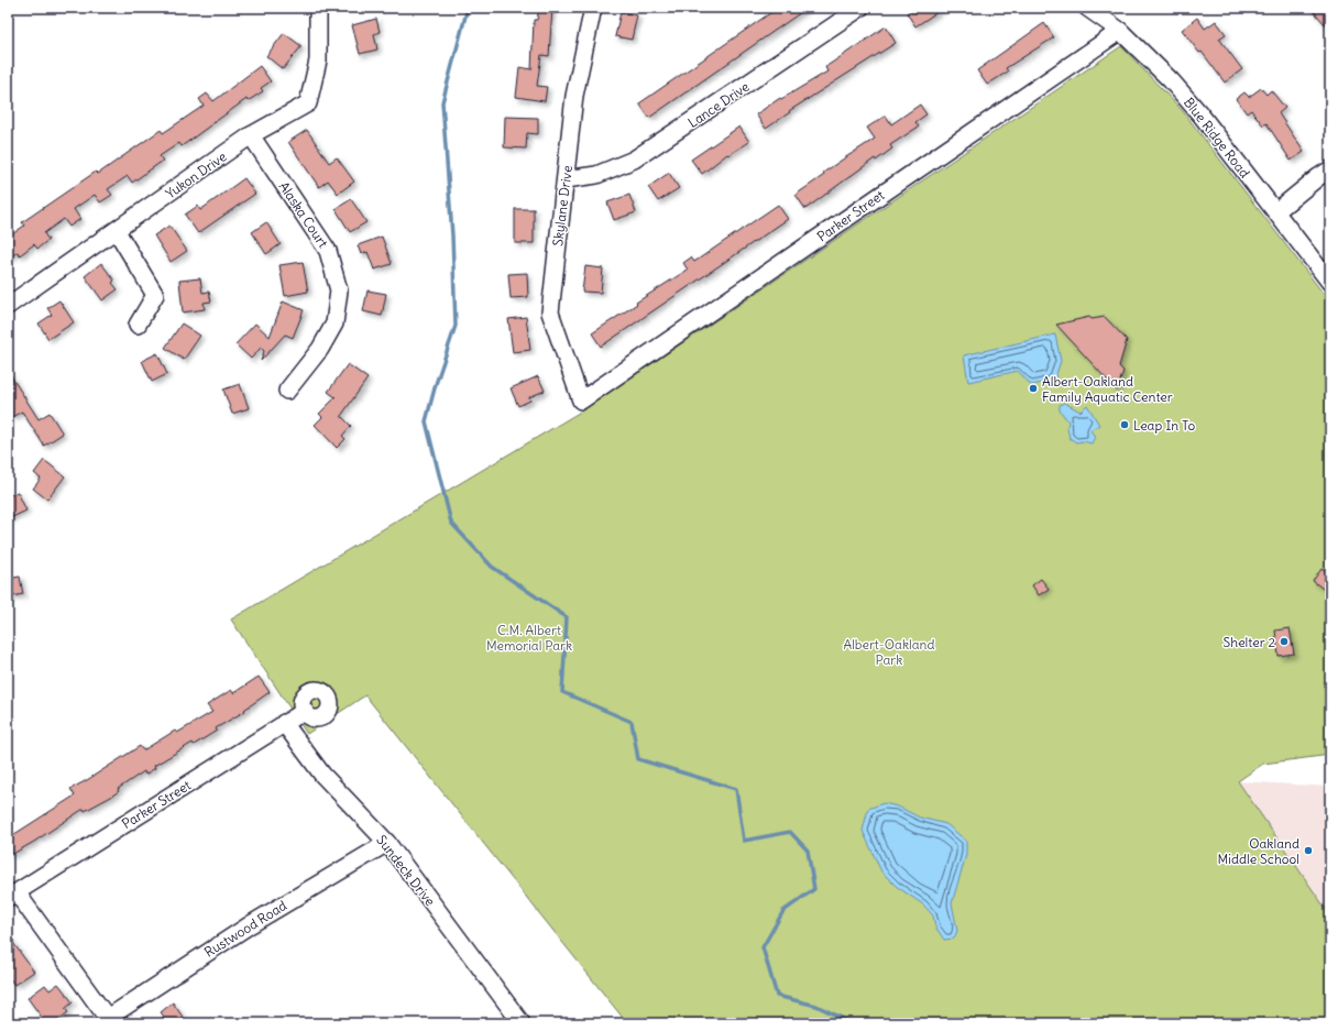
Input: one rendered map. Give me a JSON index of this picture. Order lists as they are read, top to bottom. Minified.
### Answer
{"streets":{"street":["Lance Drive","Blue Ridge Road","Yukon Drive","Skylane Drive","Alaska Court","Parker Street","Sundeck Drive","Rustwood Road"]},"crossings":[["Lance Drive","Skylane Drive"],["Blue Ridge Road","Parker Street"],["Yukon Drive","Alaska Court"],["Skylane Drive","Parker Street"],["Parker Street","Sundeck Drive"],["Sundeck Drive","Rustwood Road"]],"parks":["C.M. Albert Memorial Park","Albert-Oakland Park"],"places":["Albert-Oakland Family Aquatic Center","Leap In To","Shelter 2","Oakland Middle School"]}
